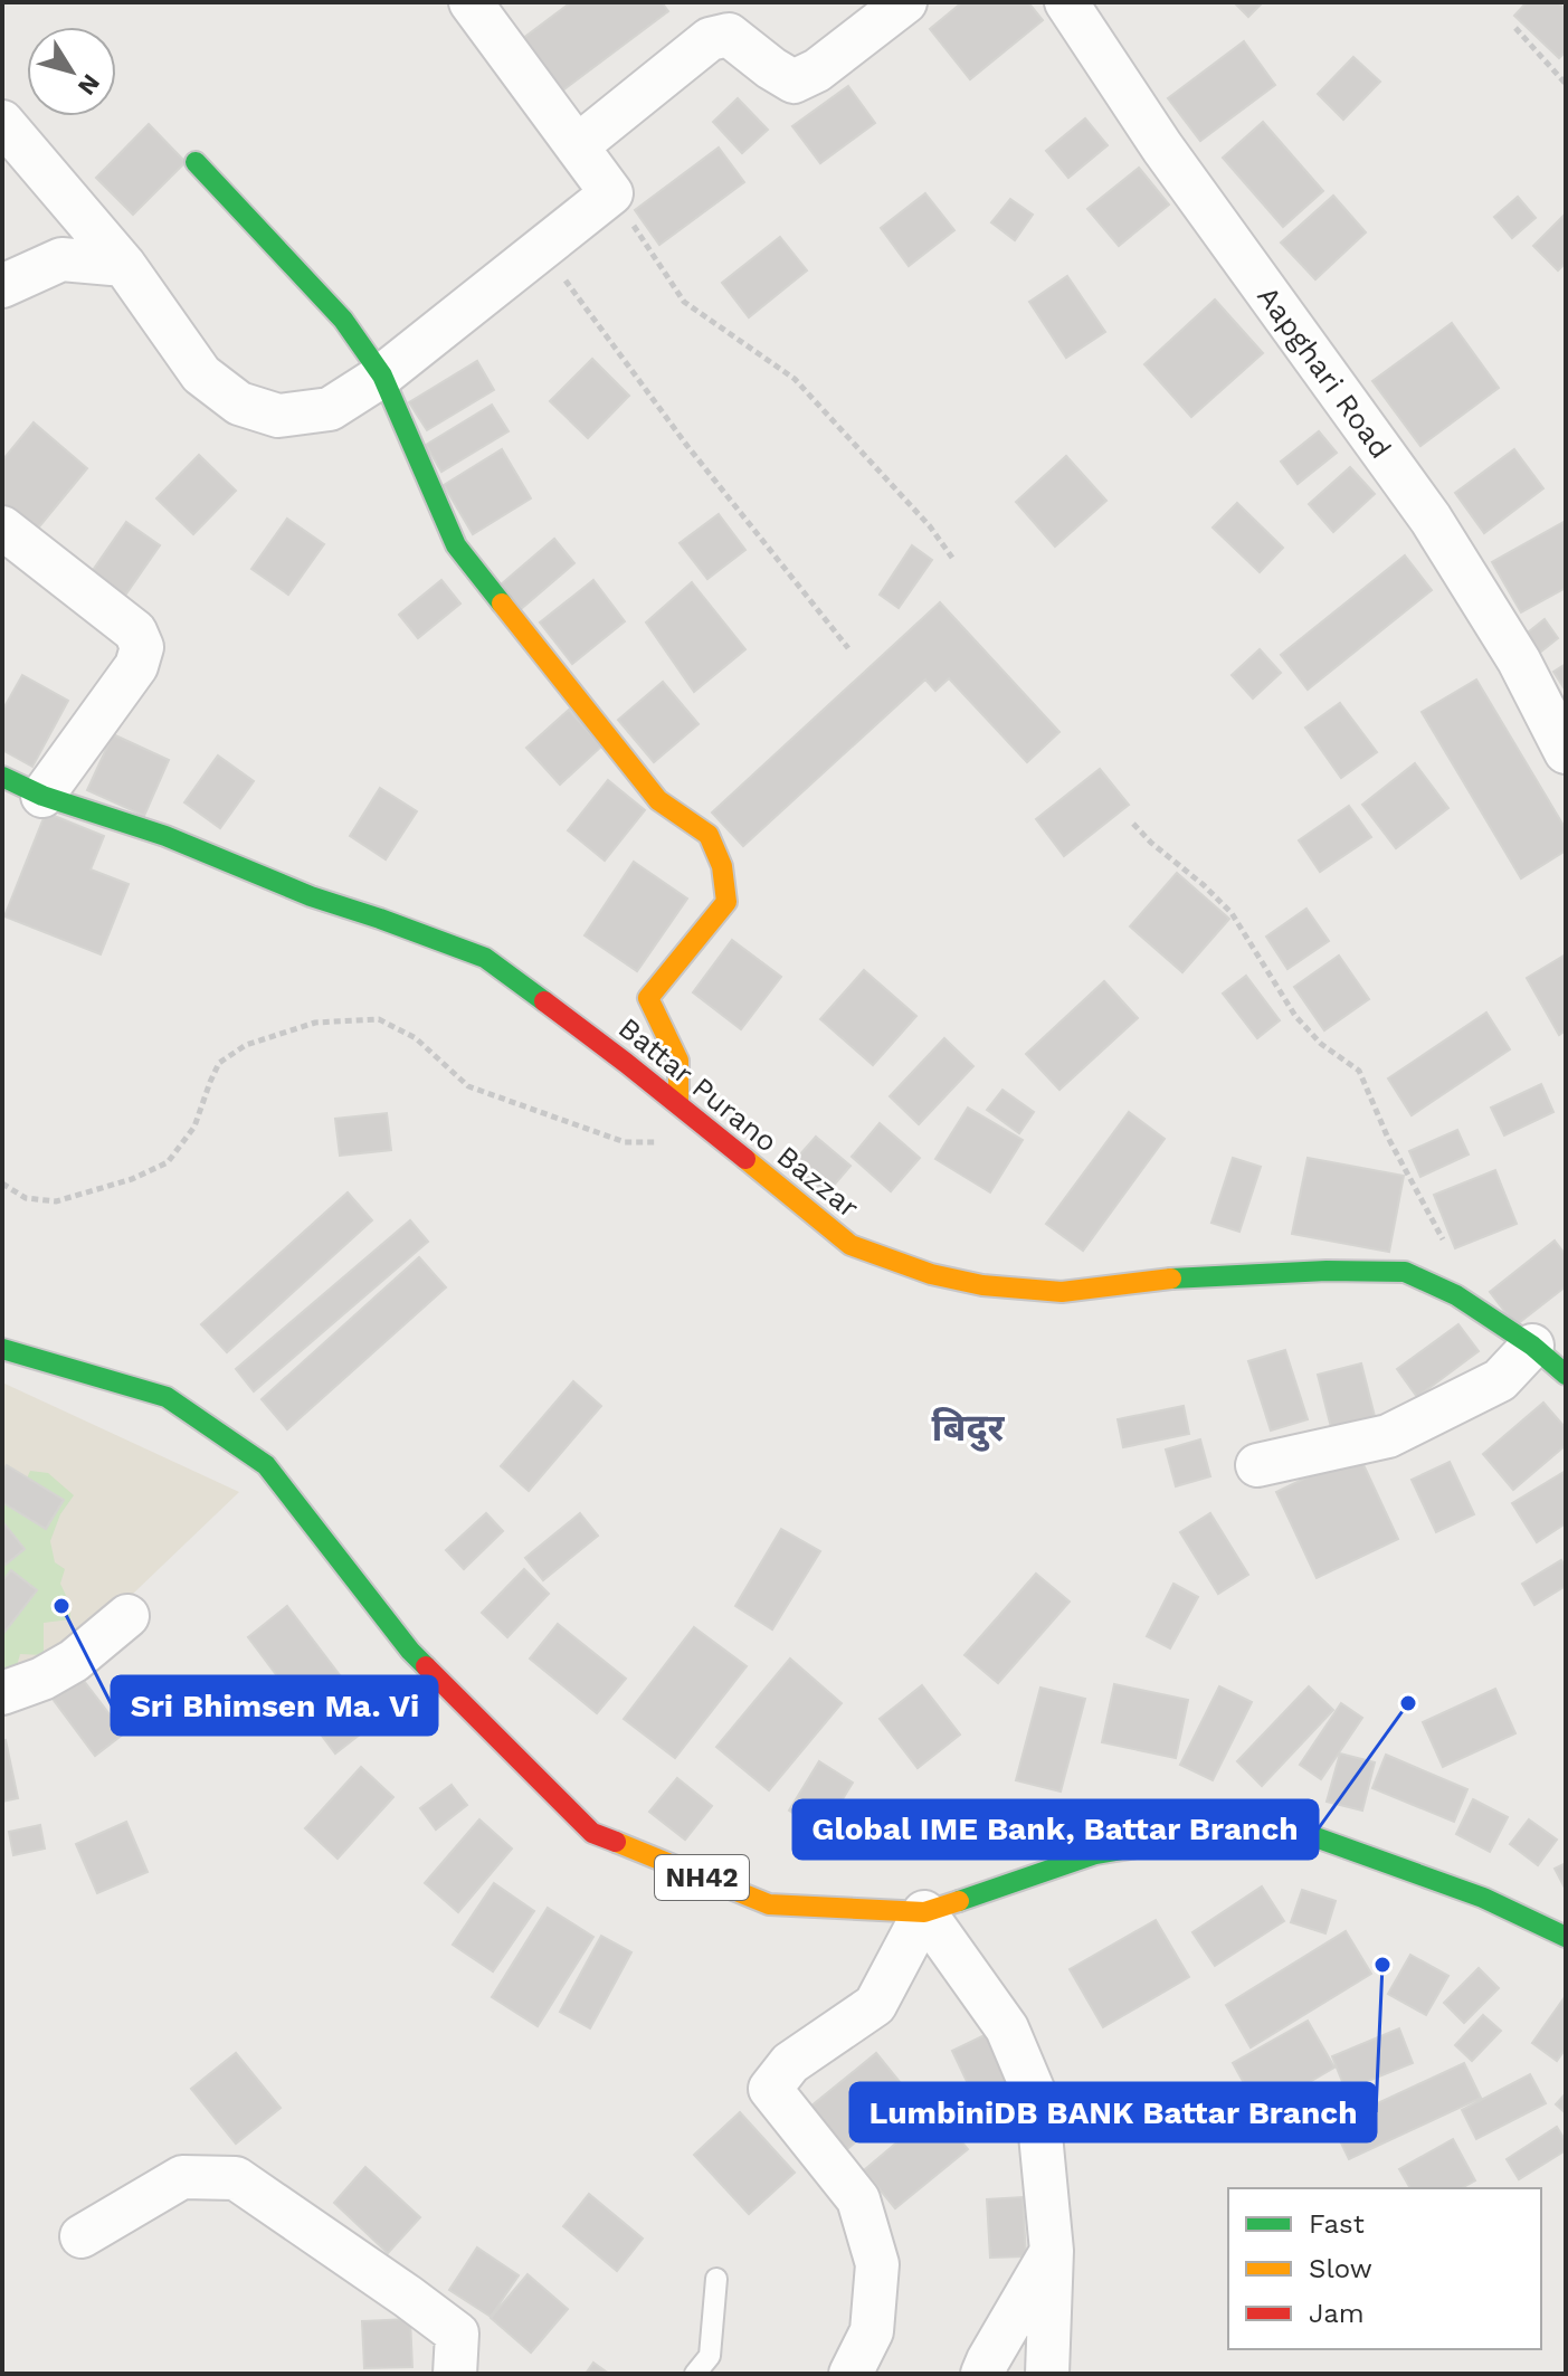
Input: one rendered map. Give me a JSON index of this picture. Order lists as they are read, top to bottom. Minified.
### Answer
{"streets":{"street":["Aapghari Road","Battar Purano Bazzar","NH42"]},"districts":["बिदुर"],"places":["Sri Bhimsen Ma. Vi","Global IME Bank, Battar Branch","LumbiniDB BANK Battar Branch"],"legend":["Fast","Slow","Jam"],"north":"bottom right"}
